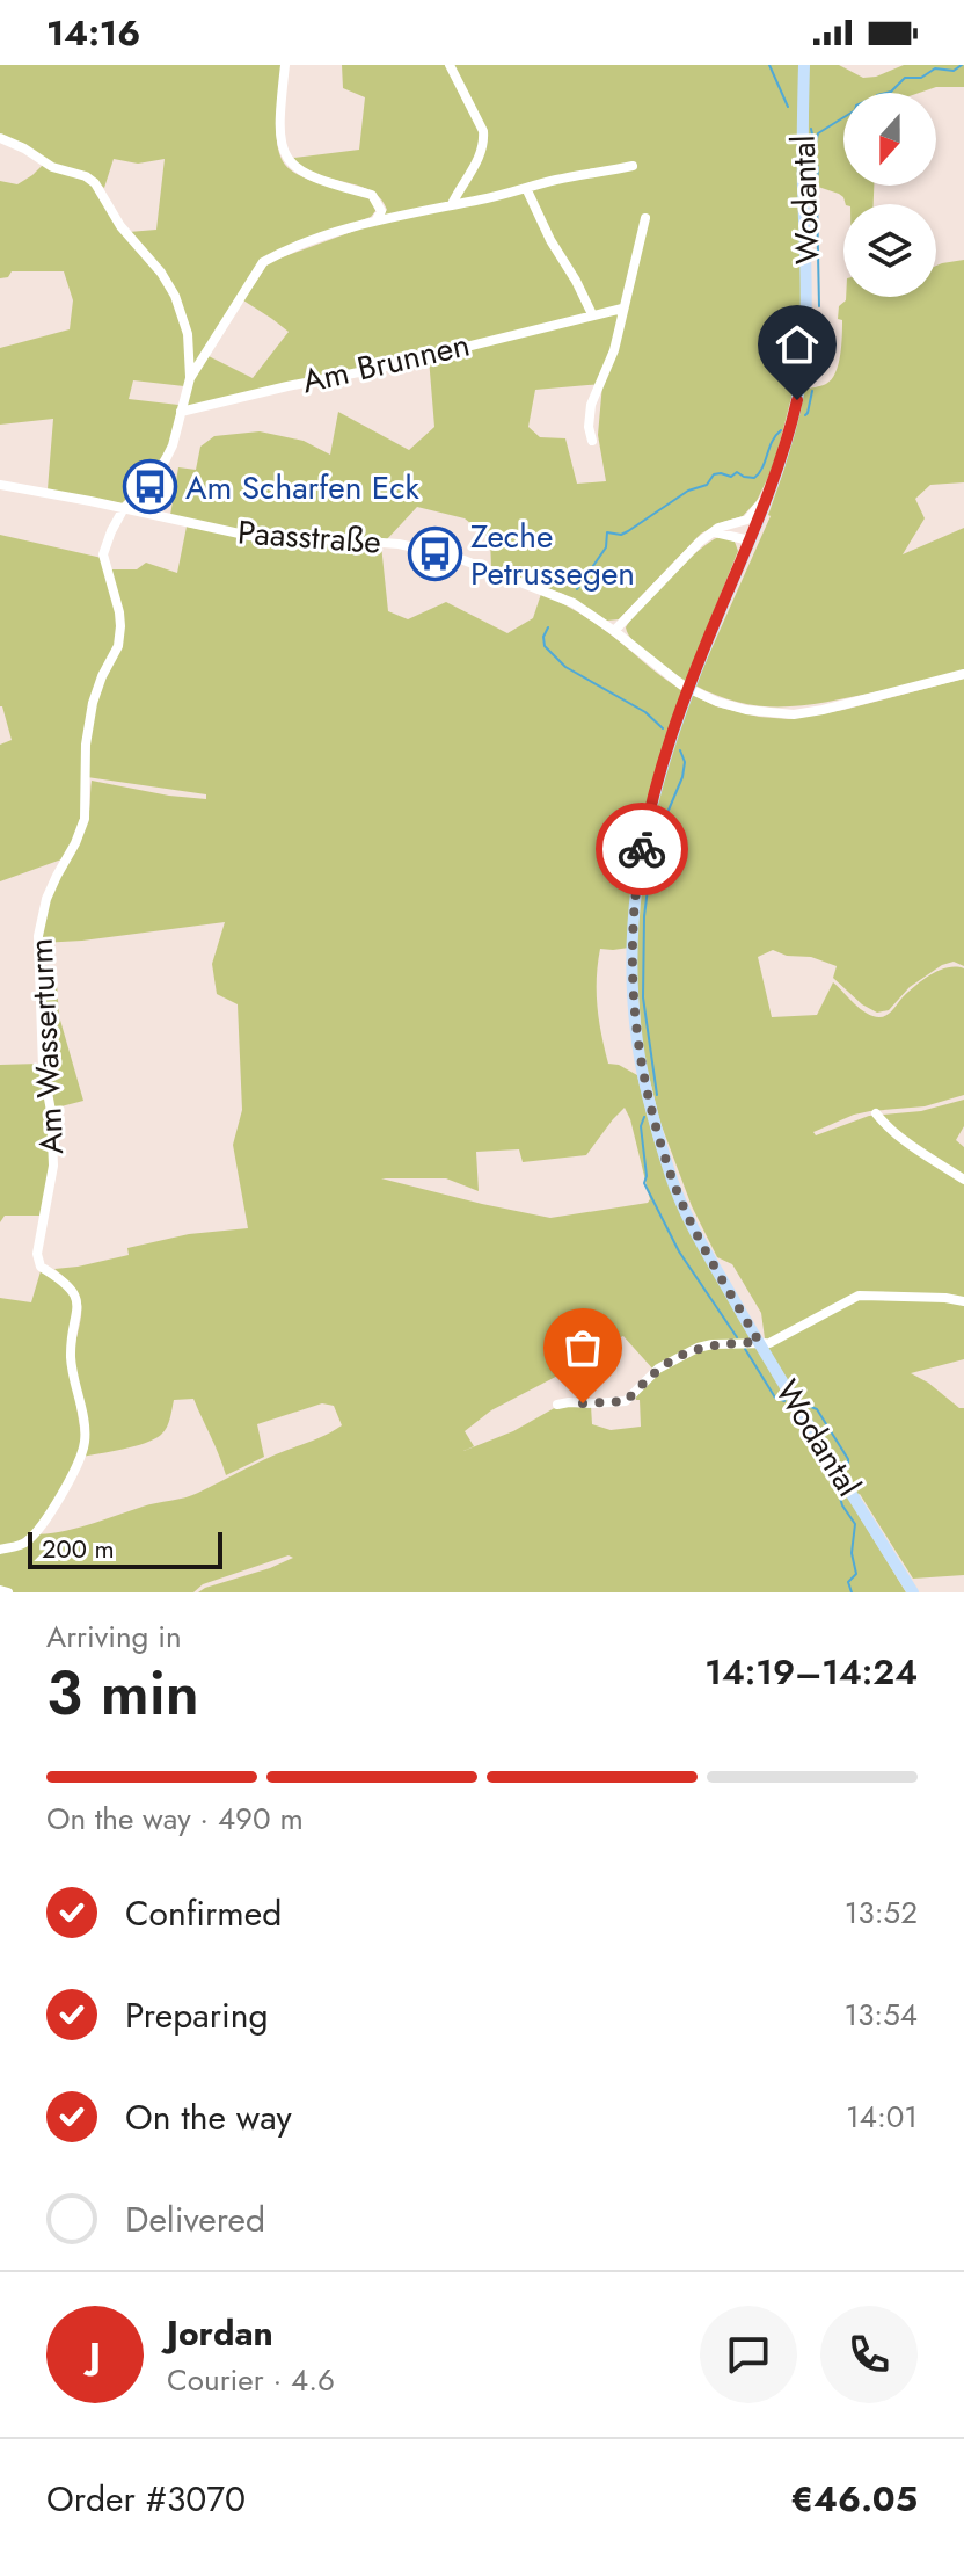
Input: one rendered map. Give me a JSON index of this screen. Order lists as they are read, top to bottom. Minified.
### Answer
{"streets":{"main road":["Wodantal"],"street":["Am Brunnen","Paasstraße","Am Wasserturm"]},"crossings":[["Paasstraße","Am Wasserturm"]],"places":{"bus stop":["Am Scharfen Eck","Zeche Petrussegen"]},"scale_bar":"200 m","north":"bottom","page":{"status":"14:16","scale":"200 m","heading":["3 min","Arriving in","14:19–14:24"],"panel":["Jordan","Courier · 4.6","Order #3070","€46.05"],"bar":"On the way · 490 m","list":[["Confirmed","13:52"],["Preparing","13:54"],["On the way","14:01"],"Delivered"],"round":"J"}}
